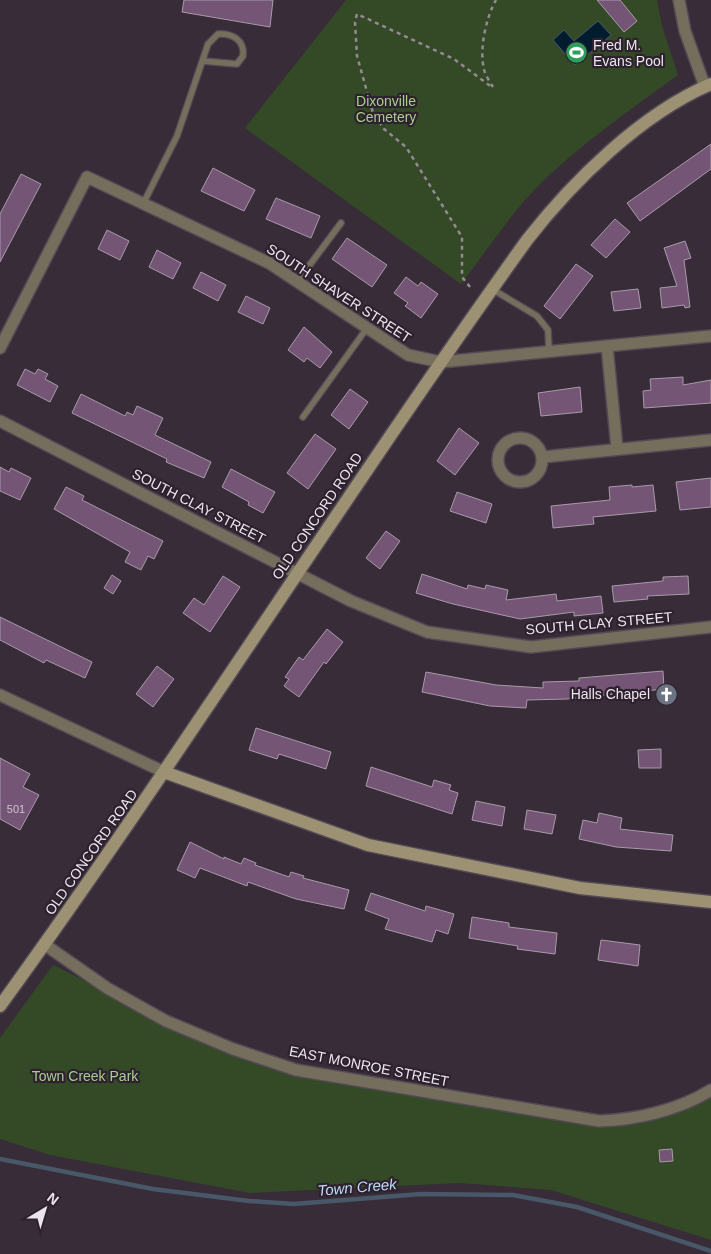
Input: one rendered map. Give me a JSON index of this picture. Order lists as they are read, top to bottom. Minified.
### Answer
{"streets":{"main road":["OLD CONCORD ROAD"],"street":["SOUTH SHAVER STREET","SOUTH CLAY STREET","EAST MONROE STREET"]},"crossings":[["SOUTH SHAVER STREET","OLD CONCORD ROAD"],["SOUTH CLAY STREET","OLD CONCORD ROAD"],["OLD CONCORD ROAD","EAST MONROE STREET"]],"water":["Town Creek"],"parks":["Dixonville Cemetery","Town Creek Park"],"places":{"sports":["Fred M. Evans Pool"],"church":["Halls Chapel"]},"house_numbers":["501"],"north":"top right"}
